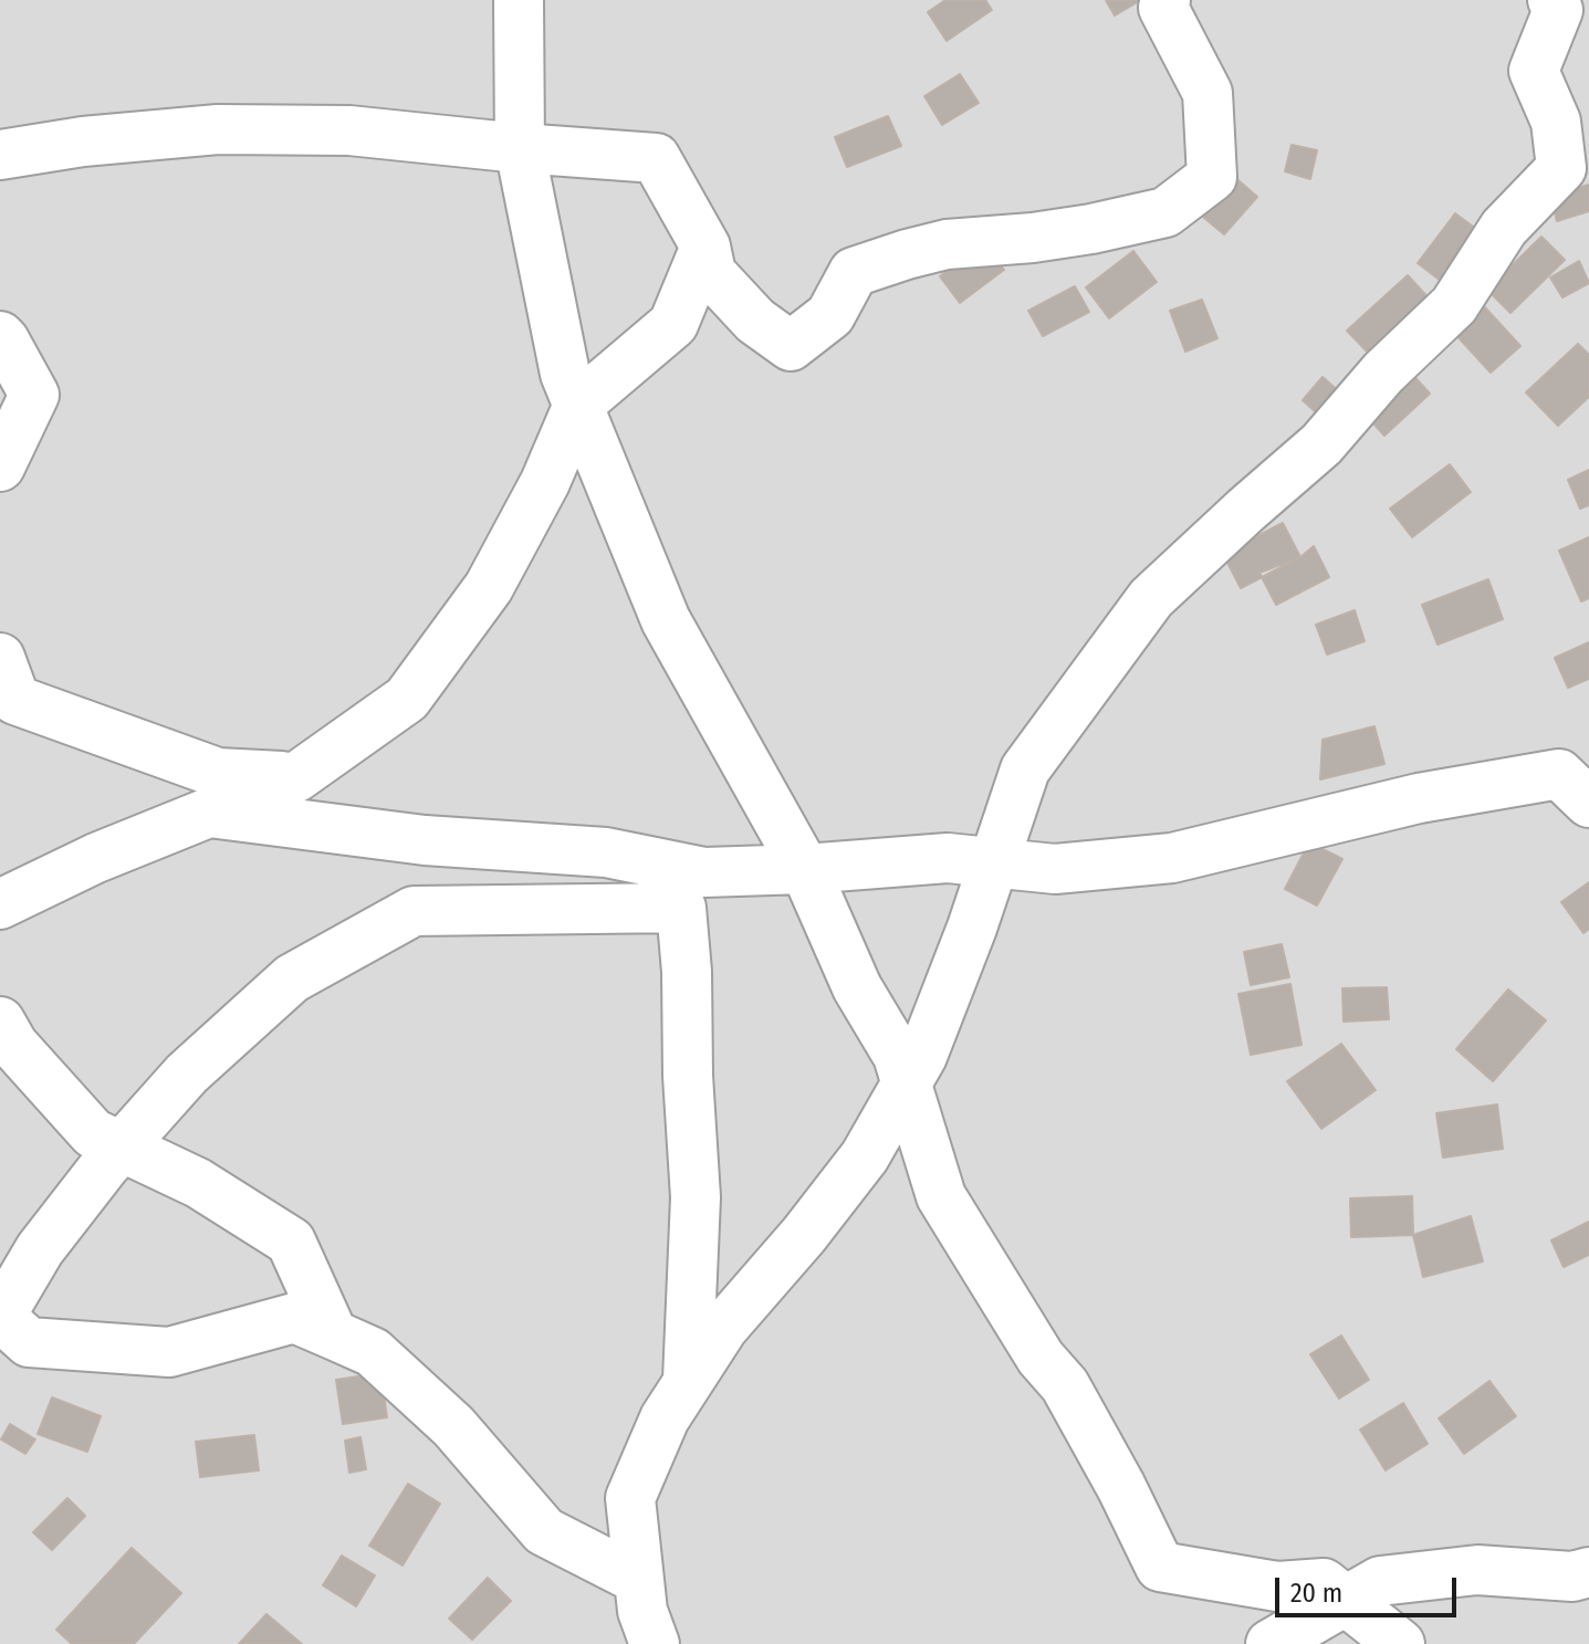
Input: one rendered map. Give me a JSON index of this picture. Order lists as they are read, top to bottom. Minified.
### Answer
{"scale_bar":"20 m"}
